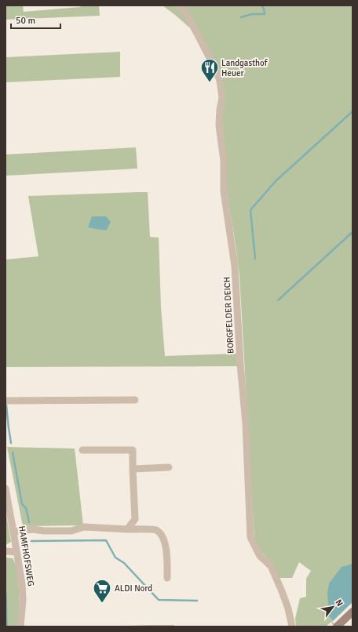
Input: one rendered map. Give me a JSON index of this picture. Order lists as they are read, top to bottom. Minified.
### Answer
{"streets":{"street":["BORGFELDER DEICH","HAMFHOFSWEG"]},"places":{"restaurant":["Landgasthof Heuer"],"supermarket":["ALDI Nord"]},"scale_bar":"50 m","north":"top right"}
